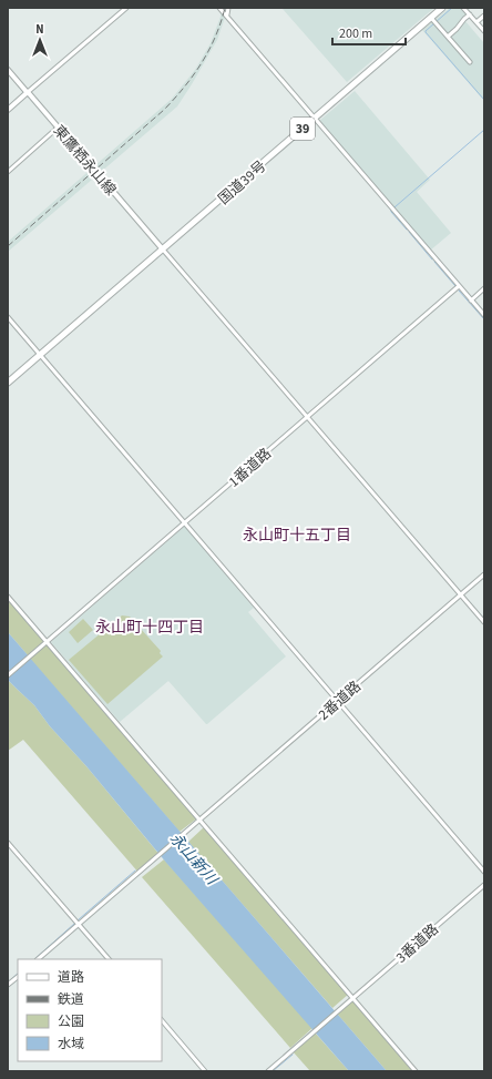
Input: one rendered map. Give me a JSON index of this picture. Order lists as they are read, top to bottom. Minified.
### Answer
{"streets":{"highway":["39","国道39号"],"main road":["東鷹栖永山線"],"street":["1番道路","2番道路","3番道路"]},"crossings":[["39","国道39号"],["東鷹栖永山線","国道39号"]],"districts":["永山町十五丁目","永山町十四丁目"],"water":["永山新川"],"legend":["道路","鉄道","公園","水域"],"scale_bar":"200 m","north":"top"}
